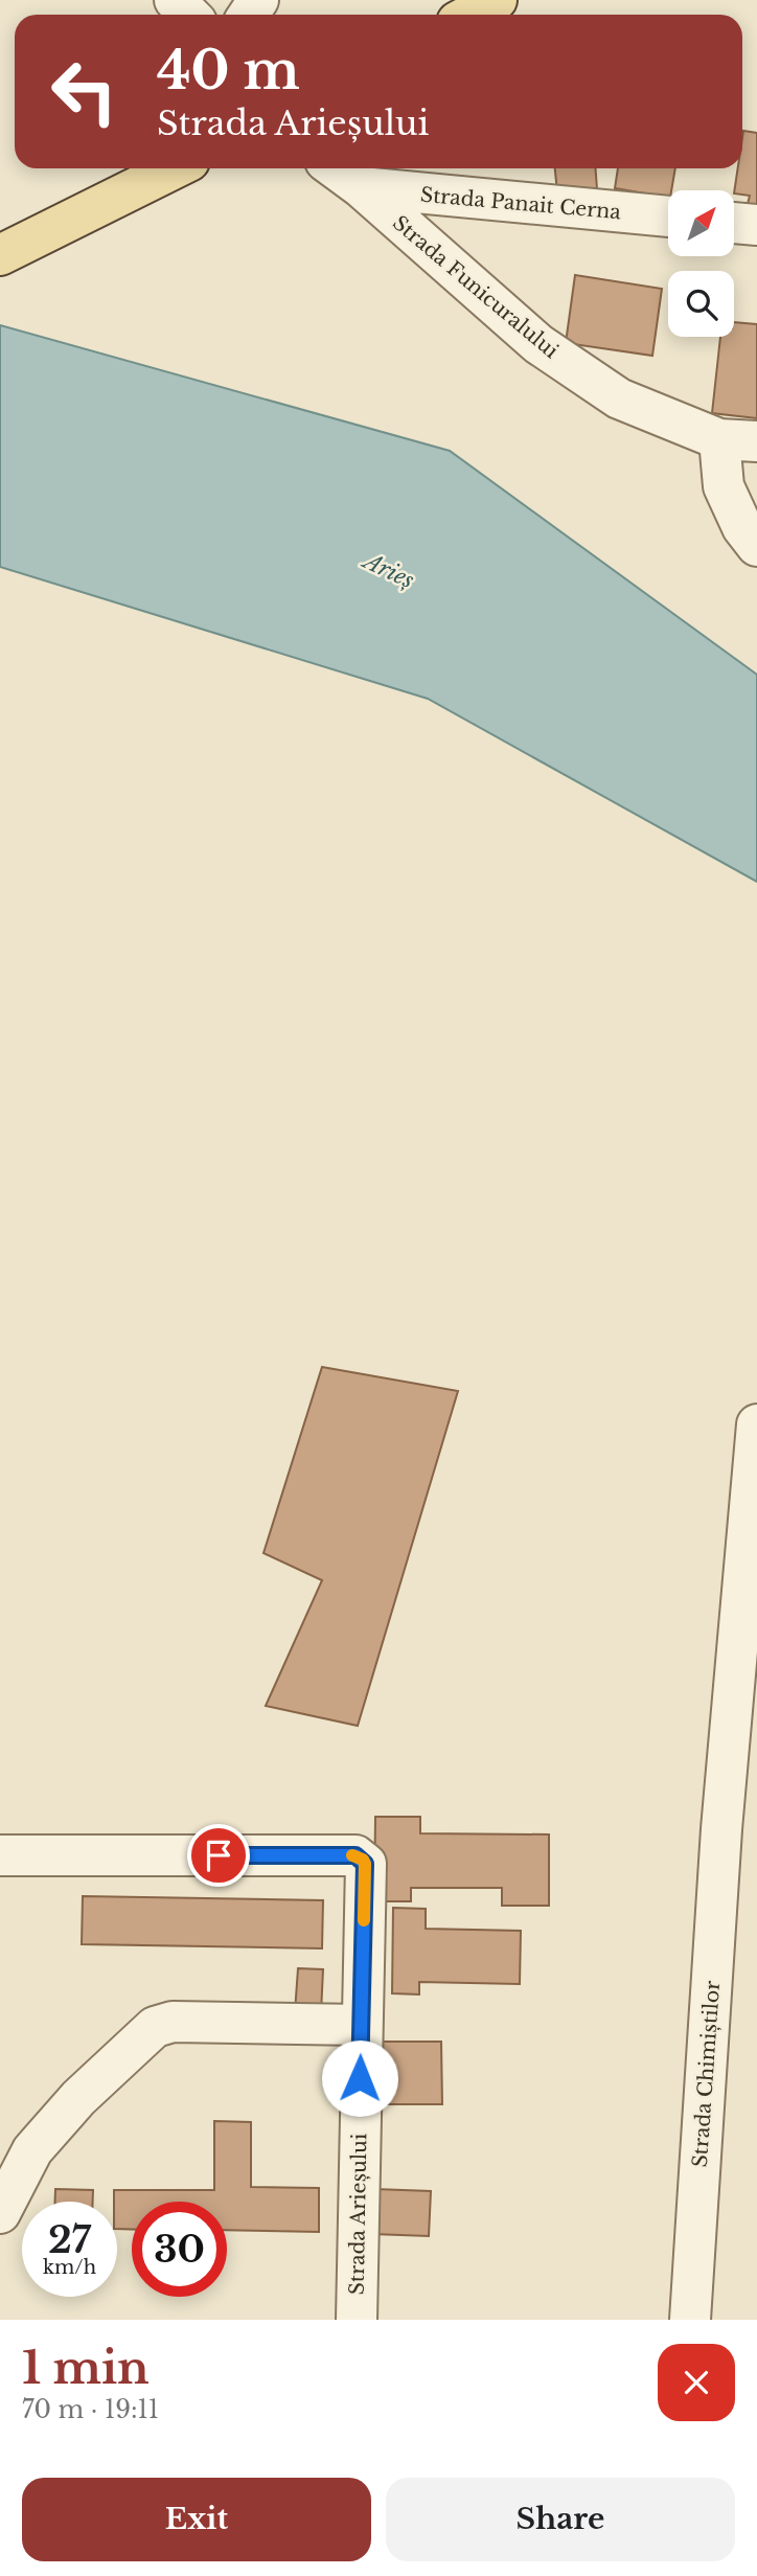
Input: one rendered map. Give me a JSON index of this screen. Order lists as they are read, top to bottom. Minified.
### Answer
{"streets":{"street":["Strada Panait Cerna","Strada Funicuralului","Strada Chimiștilor","Strada Arieșului"]},"crossings":[["Strada Panait Cerna","Strada Funicuralului"]],"water":["Arieș"],"north":"top right","page":{"turn":["40 m","Strada Arieșului"],"speed":"27 km/h","limit":"30","heading":["1 min","70 m · 19:11"],"buttons":["Exit","Share"]}}
